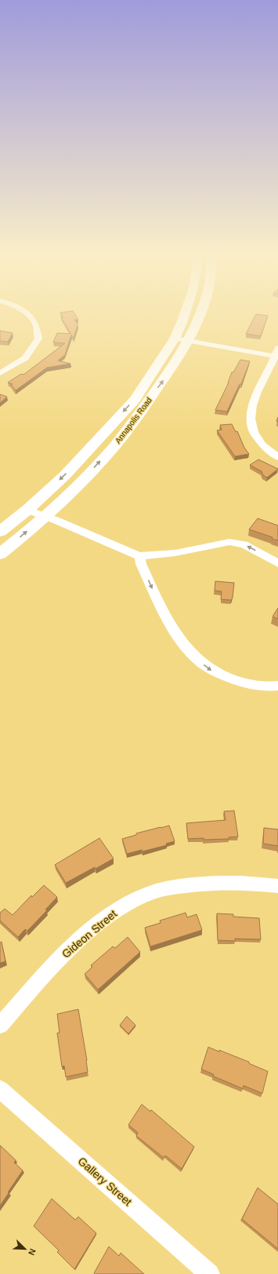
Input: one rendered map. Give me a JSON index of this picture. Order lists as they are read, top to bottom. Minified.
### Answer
{"streets":{"main road":["Annapolis Road"],"street":["Gideon Street","Gallery Street"]},"north":"bottom right"}
